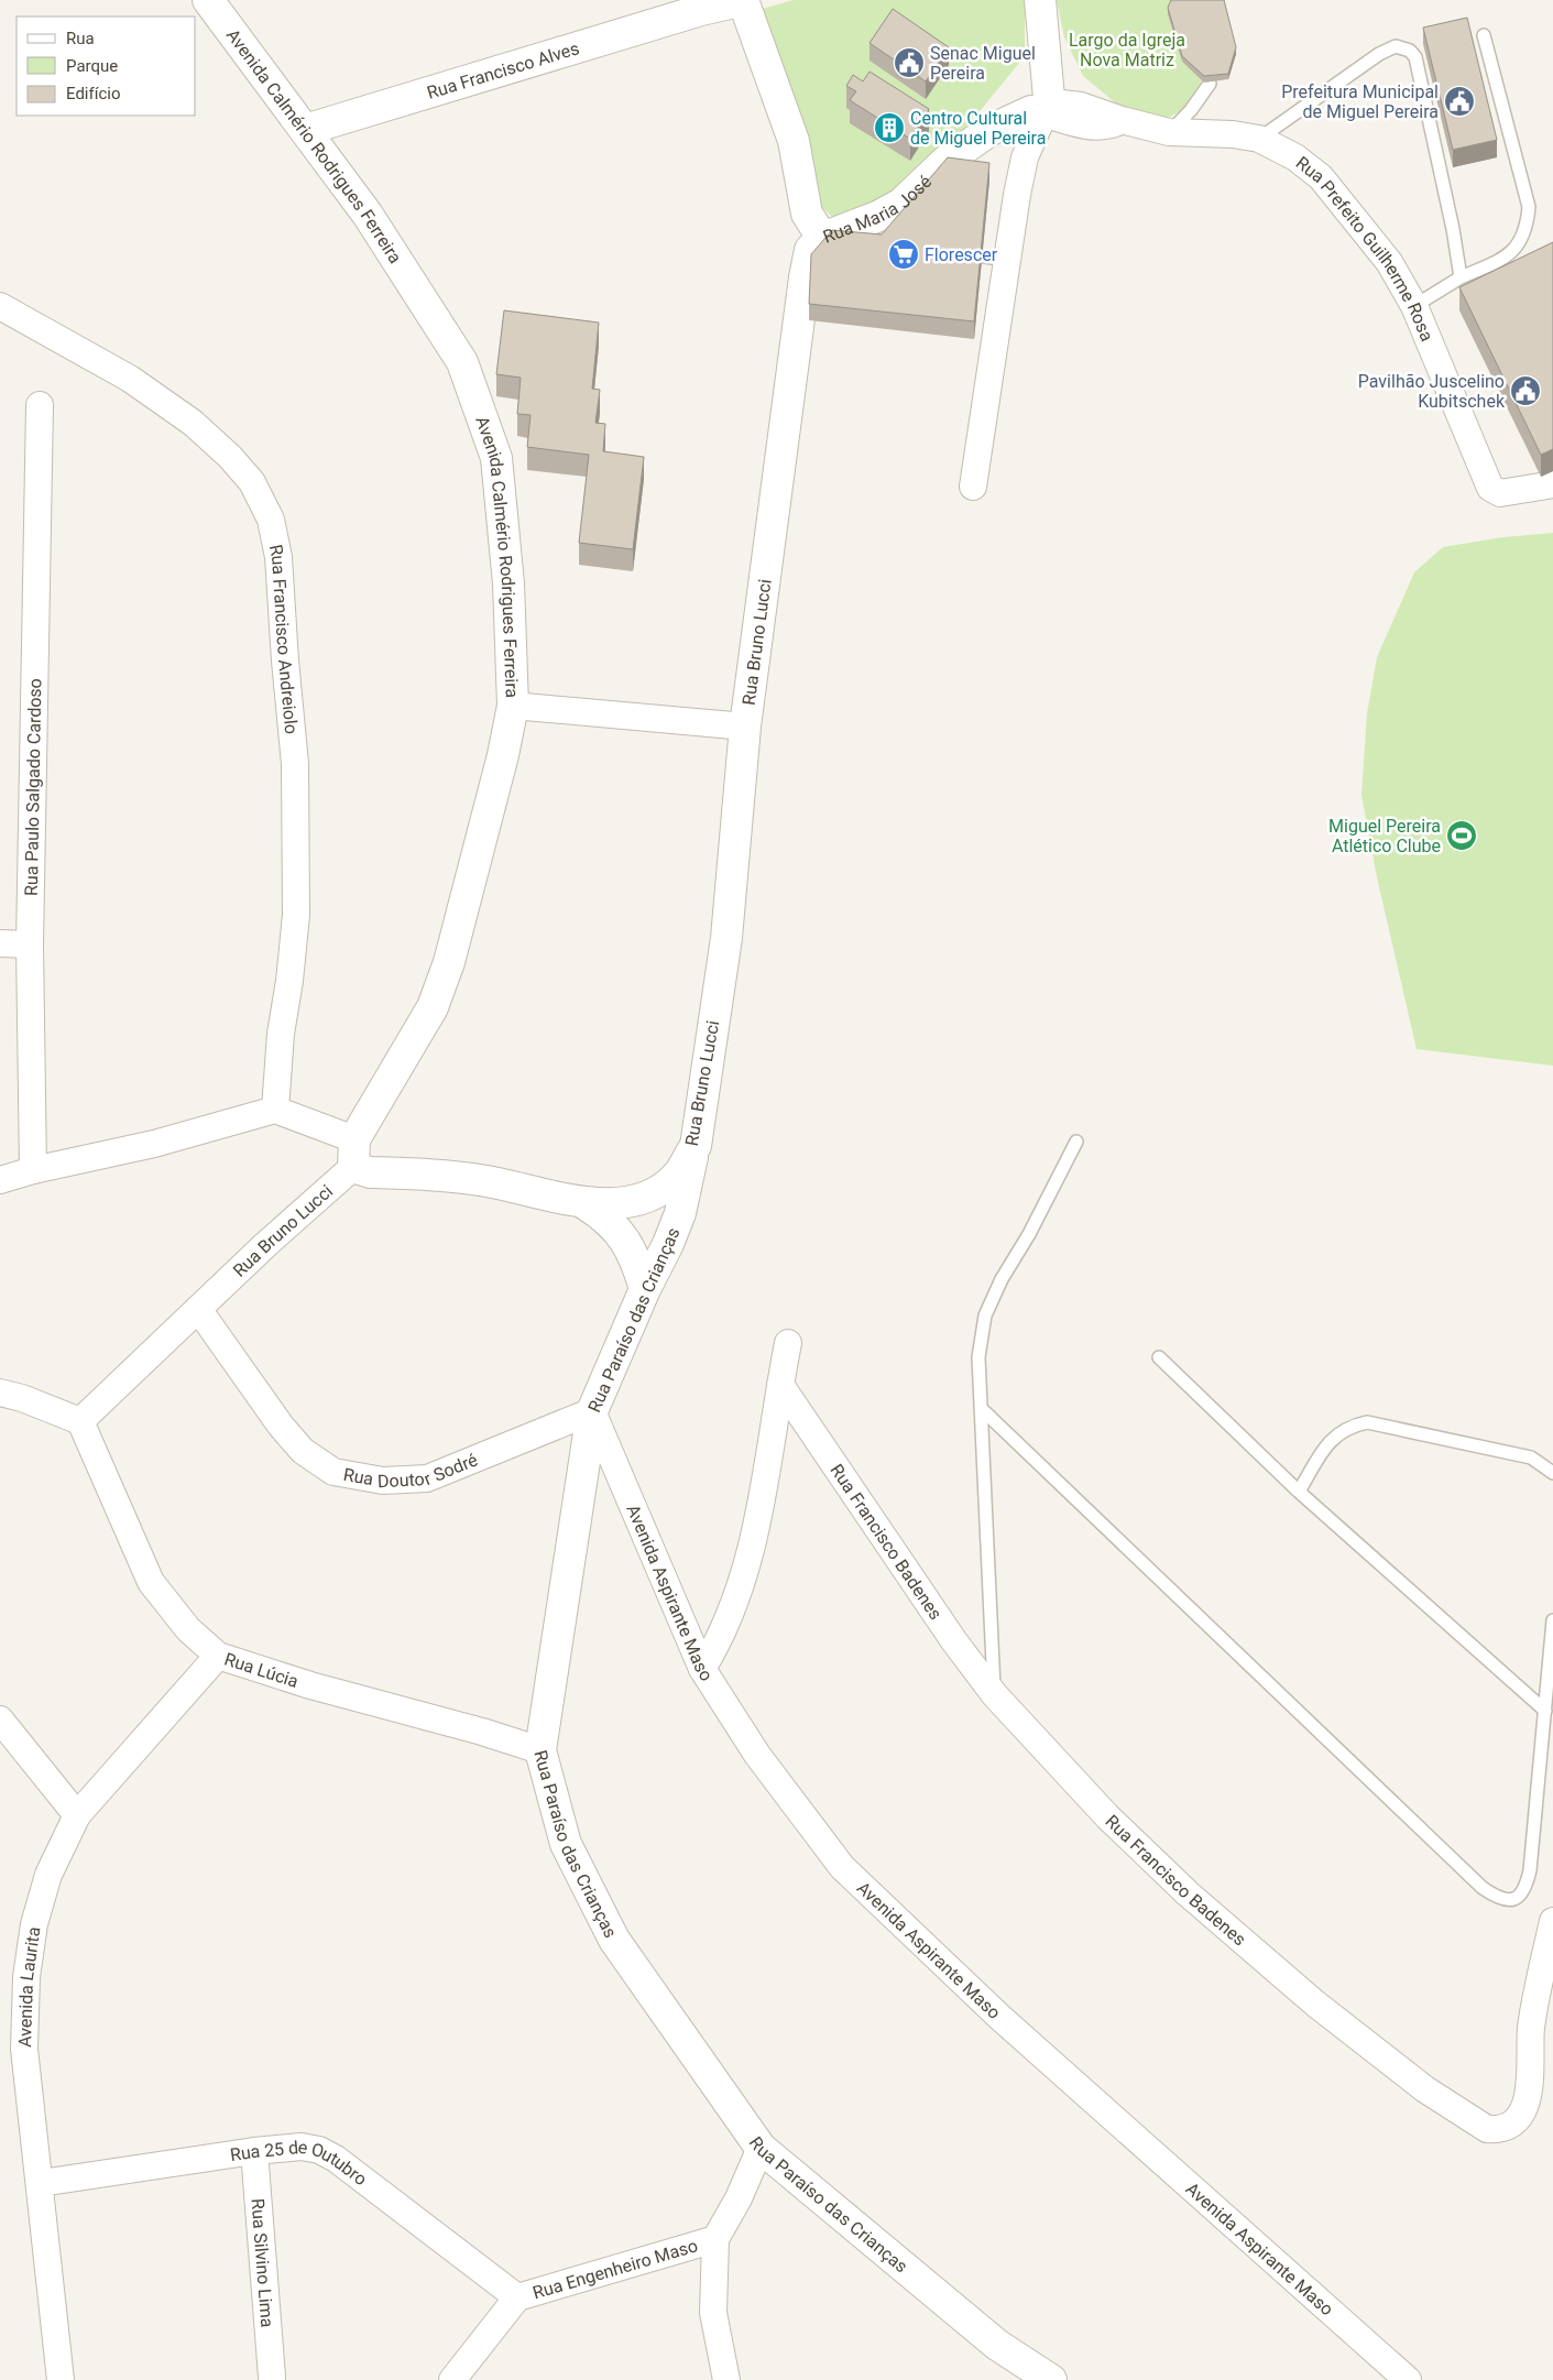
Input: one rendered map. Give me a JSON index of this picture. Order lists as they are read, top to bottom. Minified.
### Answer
{"streets":{"street":["Rua Francisco Alves","Avenida Calmério Rodrigues Ferreira","Rua Maria José","Rua Prefeito Guilherme Rosa","Rua Francisco Andreiolo","Rua Bruno Lucci","Rua Paulo Salgado Cardoso","Rua Paraíso das Crianças","Rua Doutor Sodré","Rua Francisco Badenes","Avenida Aspirante Maso","Rua Lúcia","Avenida Laurita","Rua 25 de Outubro","Rua Silvino Lima","Rua Engenheiro Maso"]},"crossings":[["Rua Francisco Alves","Avenida Calmério Rodrigues Ferreira"],["Rua Francisco Alves","Rua Maria José"],["Avenida Calmério Rodrigues Ferreira","Rua Bruno Lucci"],["Rua Maria José","Rua Prefeito Guilherme Rosa"],["Rua Maria José","Rua Bruno Lucci"],["Rua Bruno Lucci","Rua Paraíso das Crianças"],["Rua Bruno Lucci","Rua Doutor Sodré"],["Rua Bruno Lucci","Rua Lúcia"],["Rua Paraíso das Crianças","Rua Doutor Sodré"],["Rua Paraíso das Crianças","Avenida Aspirante Maso"],["Rua Paraíso das Crianças","Rua Lúcia"],["Rua Paraíso das Crianças","Rua Engenheiro Maso"],["Rua Doutor Sodré","Avenida Aspirante Maso"],["Rua Lúcia","Avenida Laurita"],["Avenida Laurita","Rua 25 de Outubro"],["Rua 25 de Outubro","Rua Silvino Lima"],["Rua 25 de Outubro","Rua Engenheiro Maso"]],"parks":["Largo da Igreja Nova Matriz"],"places":{"public building":["Senac Miguel Pereira","Prefeitura Municipal de Miguel Pereira","Pavilhão Juscelino Kubitschek"],"building":["Centro Cultural de Miguel Pereira"],"supermarket":["Florescer"],"sports":["Miguel Pereira Atlético Clube"]},"legend":["Rua","Parque","Edifício"]}
